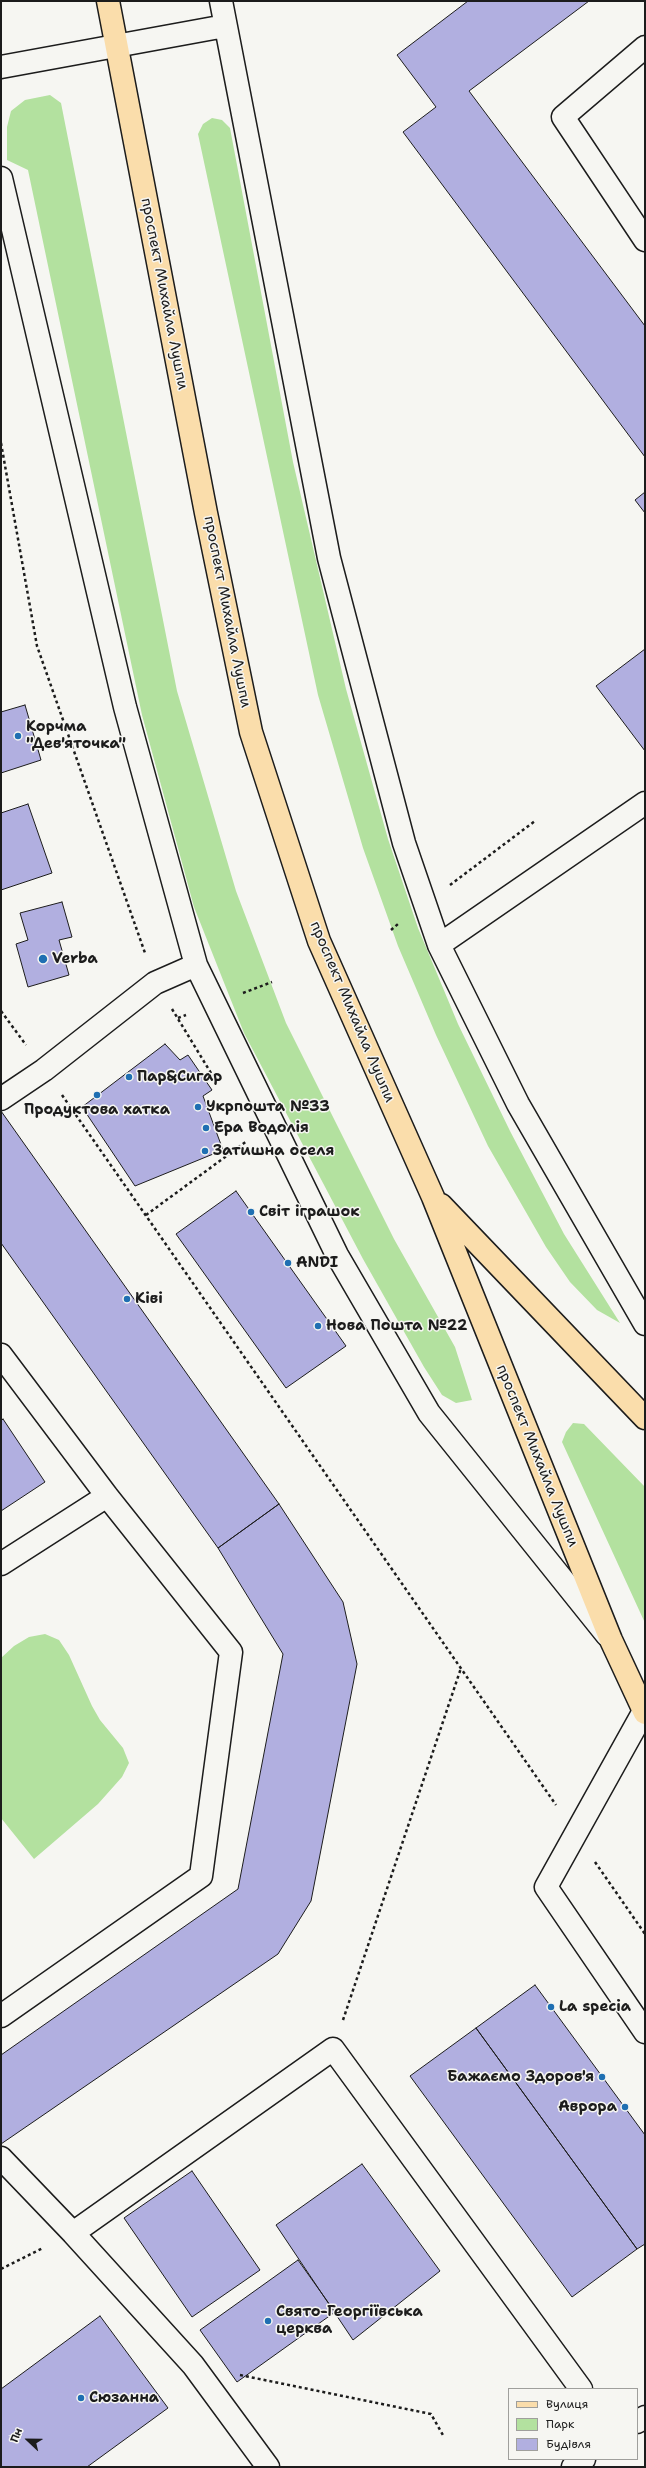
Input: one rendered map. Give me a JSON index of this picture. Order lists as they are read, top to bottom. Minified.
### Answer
{"streets":{"main road":["проспект Михайла Лушпи"]},"places":["Корчма \"Дев'яточка\"","Verba","Пар&Сигар","Продуктова хатка","Укрпошта №33","Ера Водолія","Затишна оселя","Світ іграшок","ANDI","Ківі","Нова Пошта №22","La specia","Бажаємо Здоров'я","Аврора","Свято-Георгіївська церква","Сюзанна"],"legend":["Вулиця","Парк","Будівля"],"north":"left"}
